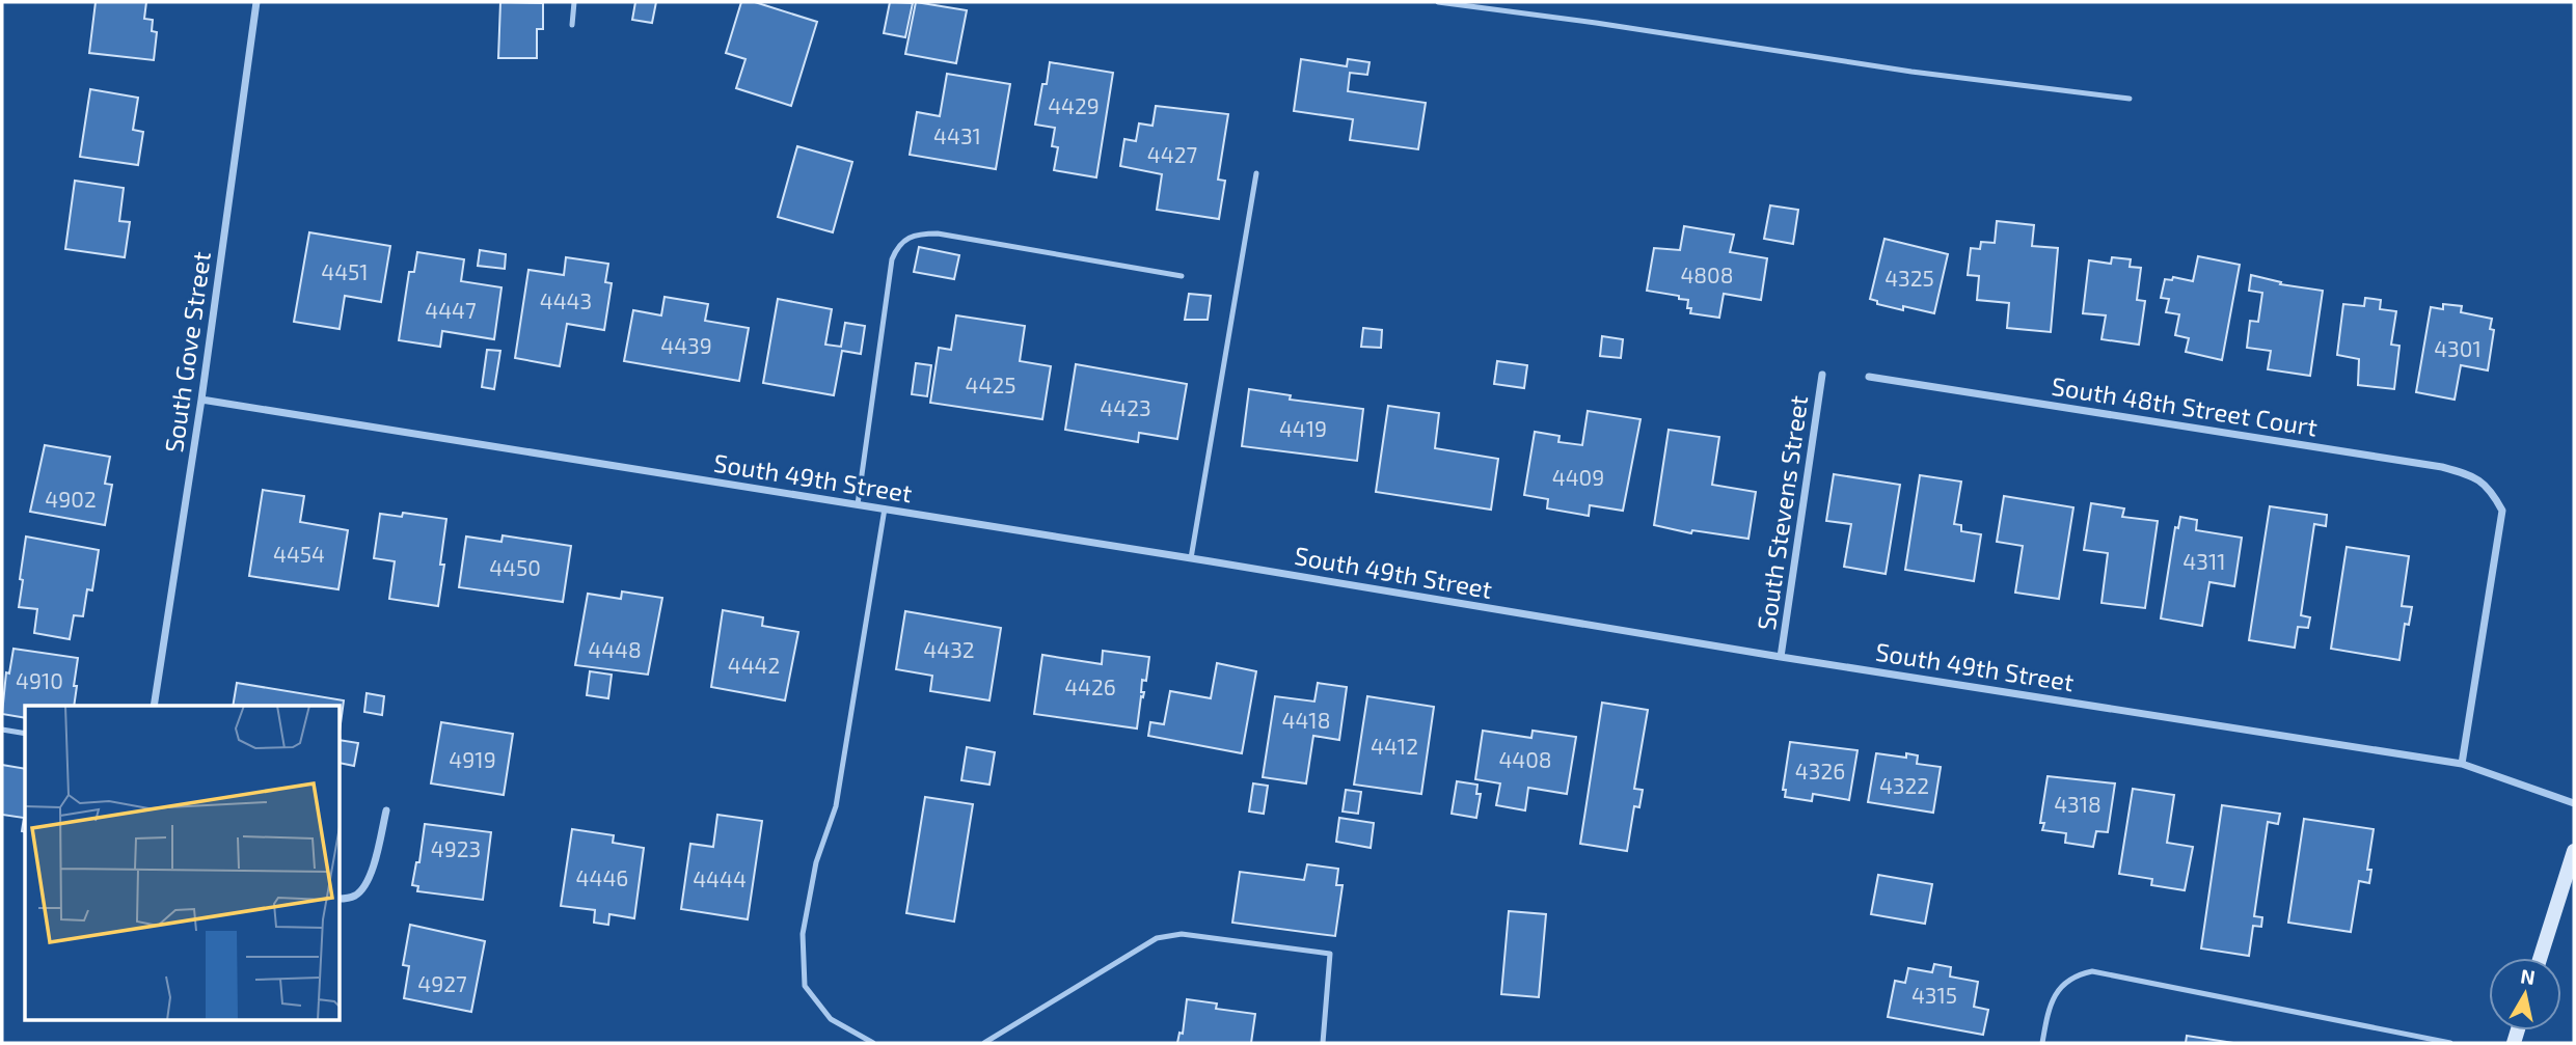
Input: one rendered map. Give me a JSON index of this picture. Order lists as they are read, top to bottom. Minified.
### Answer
{"streets":{"street":["South Gove Street","South 48th Street Court","South 49th Street","South Stevens Street"]},"crossings":[["South Gove Street","South 49th Street"],["South 48th Street Court","South 49th Street"],["South 49th Street","South Stevens Street"]],"house_numbers":["4429","4431","4427","4451","4808","4325","4443","4447","4439","4301","4425","4423","4419","4409","4902","4454","4311","4450","4448","4432","4442","4910","4426","4418","4412","4919","4408","4326","4322","4318","4923","4446","4444","4927","4315"],"north":"top"}
